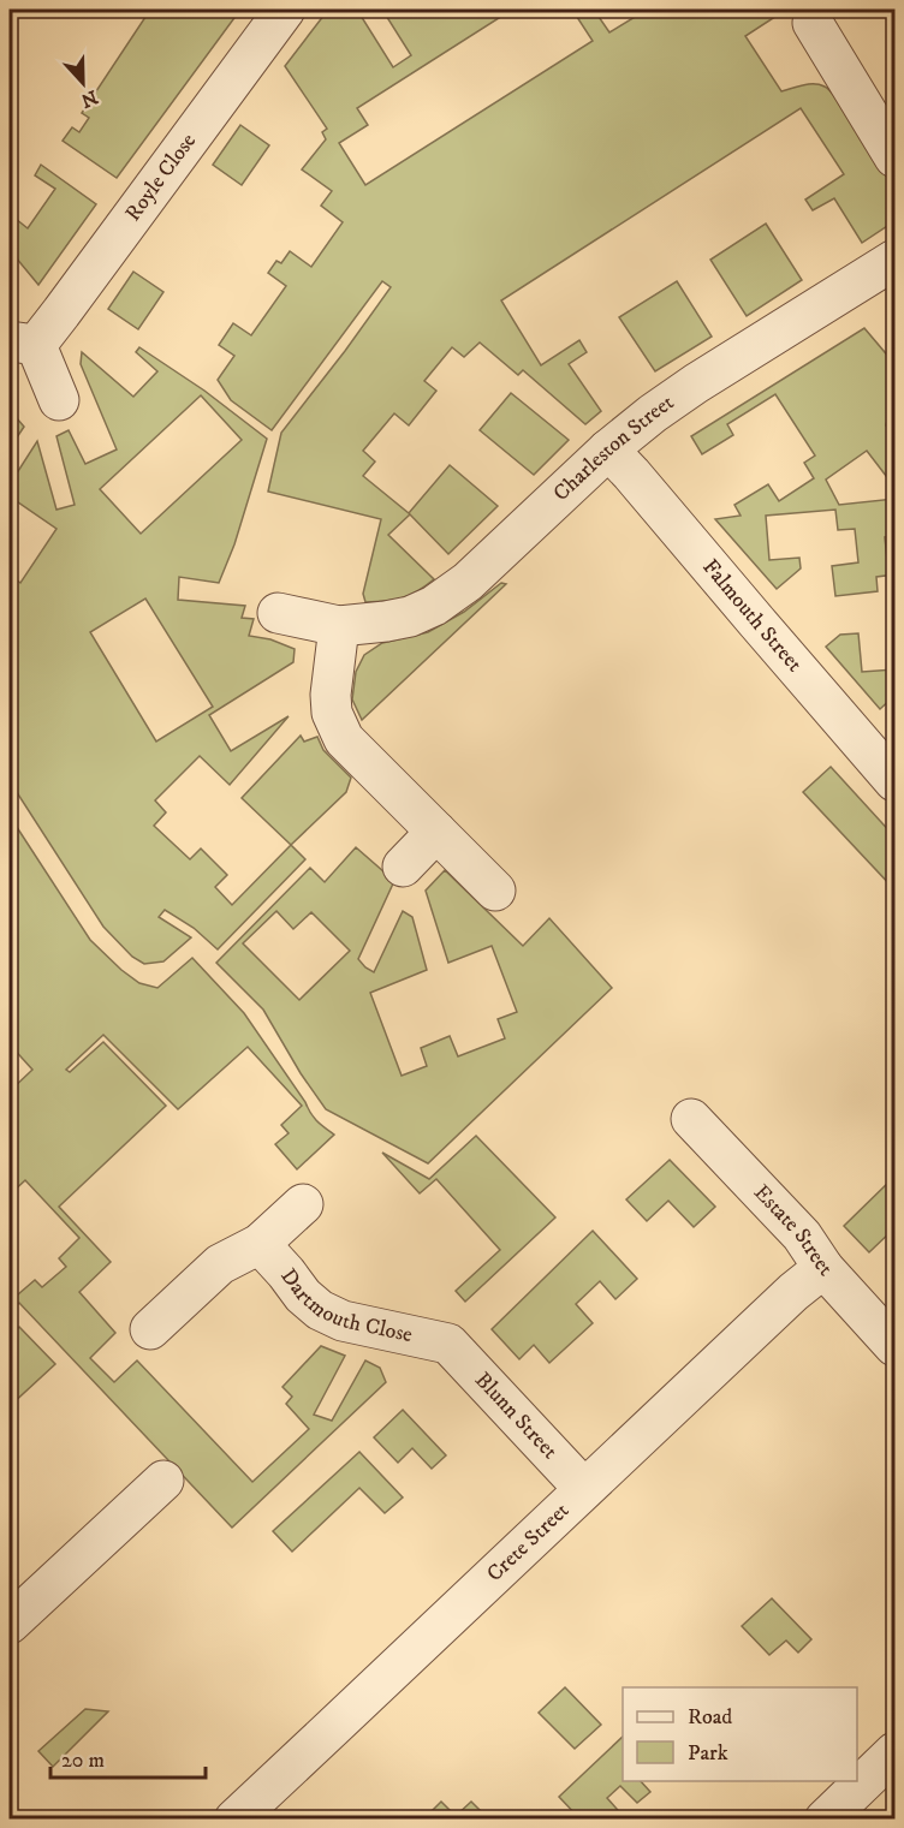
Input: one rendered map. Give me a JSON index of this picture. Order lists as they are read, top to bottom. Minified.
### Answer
{"streets":{"street":["Royle Close","Charleston Street","Falmouth Street","Estate Street","Dartmouth Close","Blunn Street","Crete Street"]},"crossings":[["Charleston Street","Falmouth Street"],["Estate Street","Crete Street"],["Dartmouth Close","Blunn Street"],["Blunn Street","Crete Street"]],"legend":["Road","Park"],"scale_bar":"20 m","north":"bottom"}
